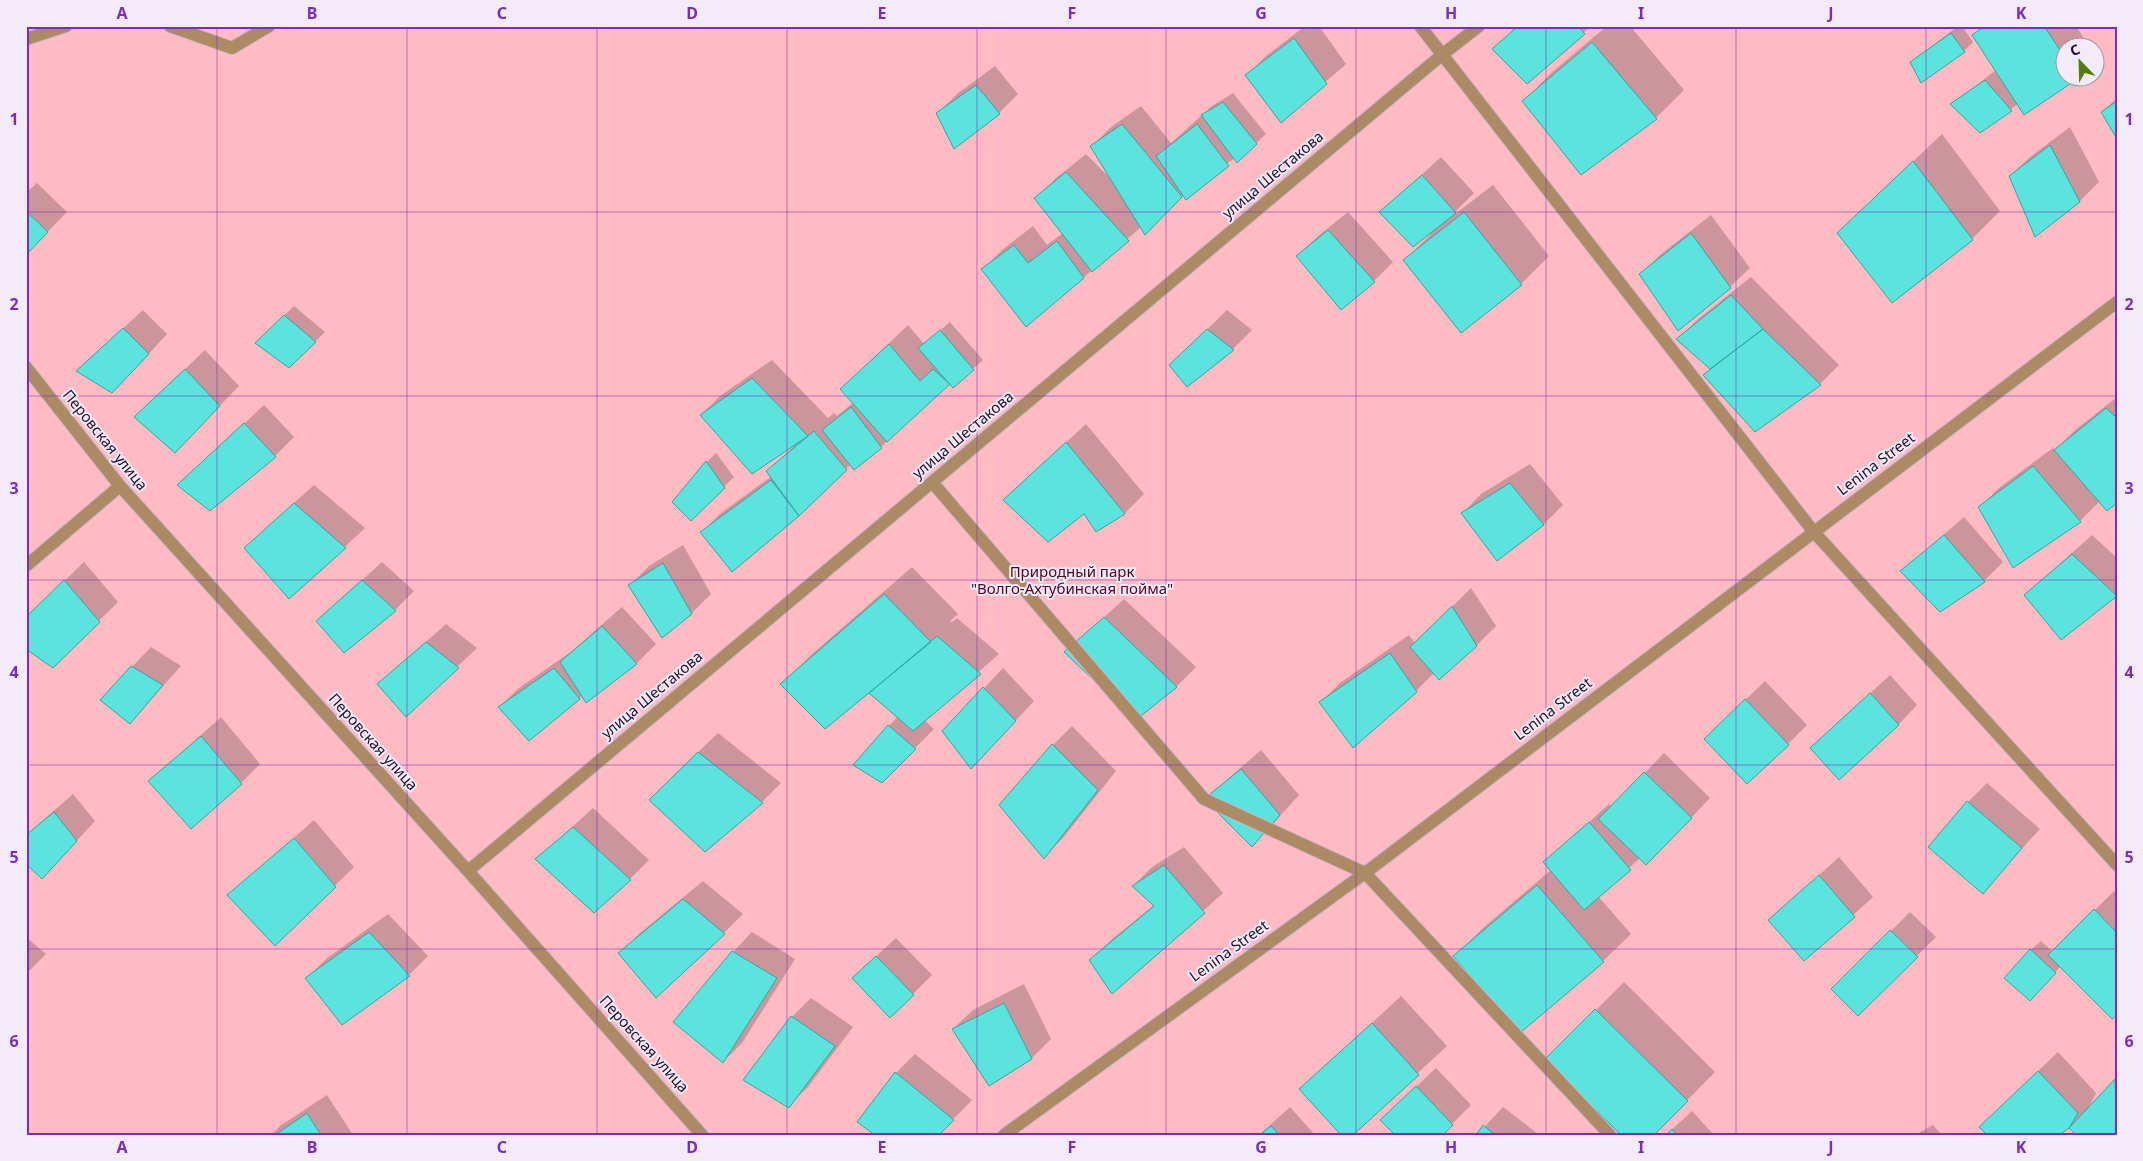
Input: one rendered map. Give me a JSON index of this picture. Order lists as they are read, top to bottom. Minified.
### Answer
{"streets":{"street":["улица Шестакова","Перовская улица","Lenina Street"]},"crossings":[["улица Шестакова","Перовская улица"]],"parks":["Природный парк \"Волго-Ахтубинская пойма\""],"north":"top left","grid":{"columns":["A","B","C","D","E","F","G","H","I","J","K"],"rows":["1","2","3","4","5","6"]}}
